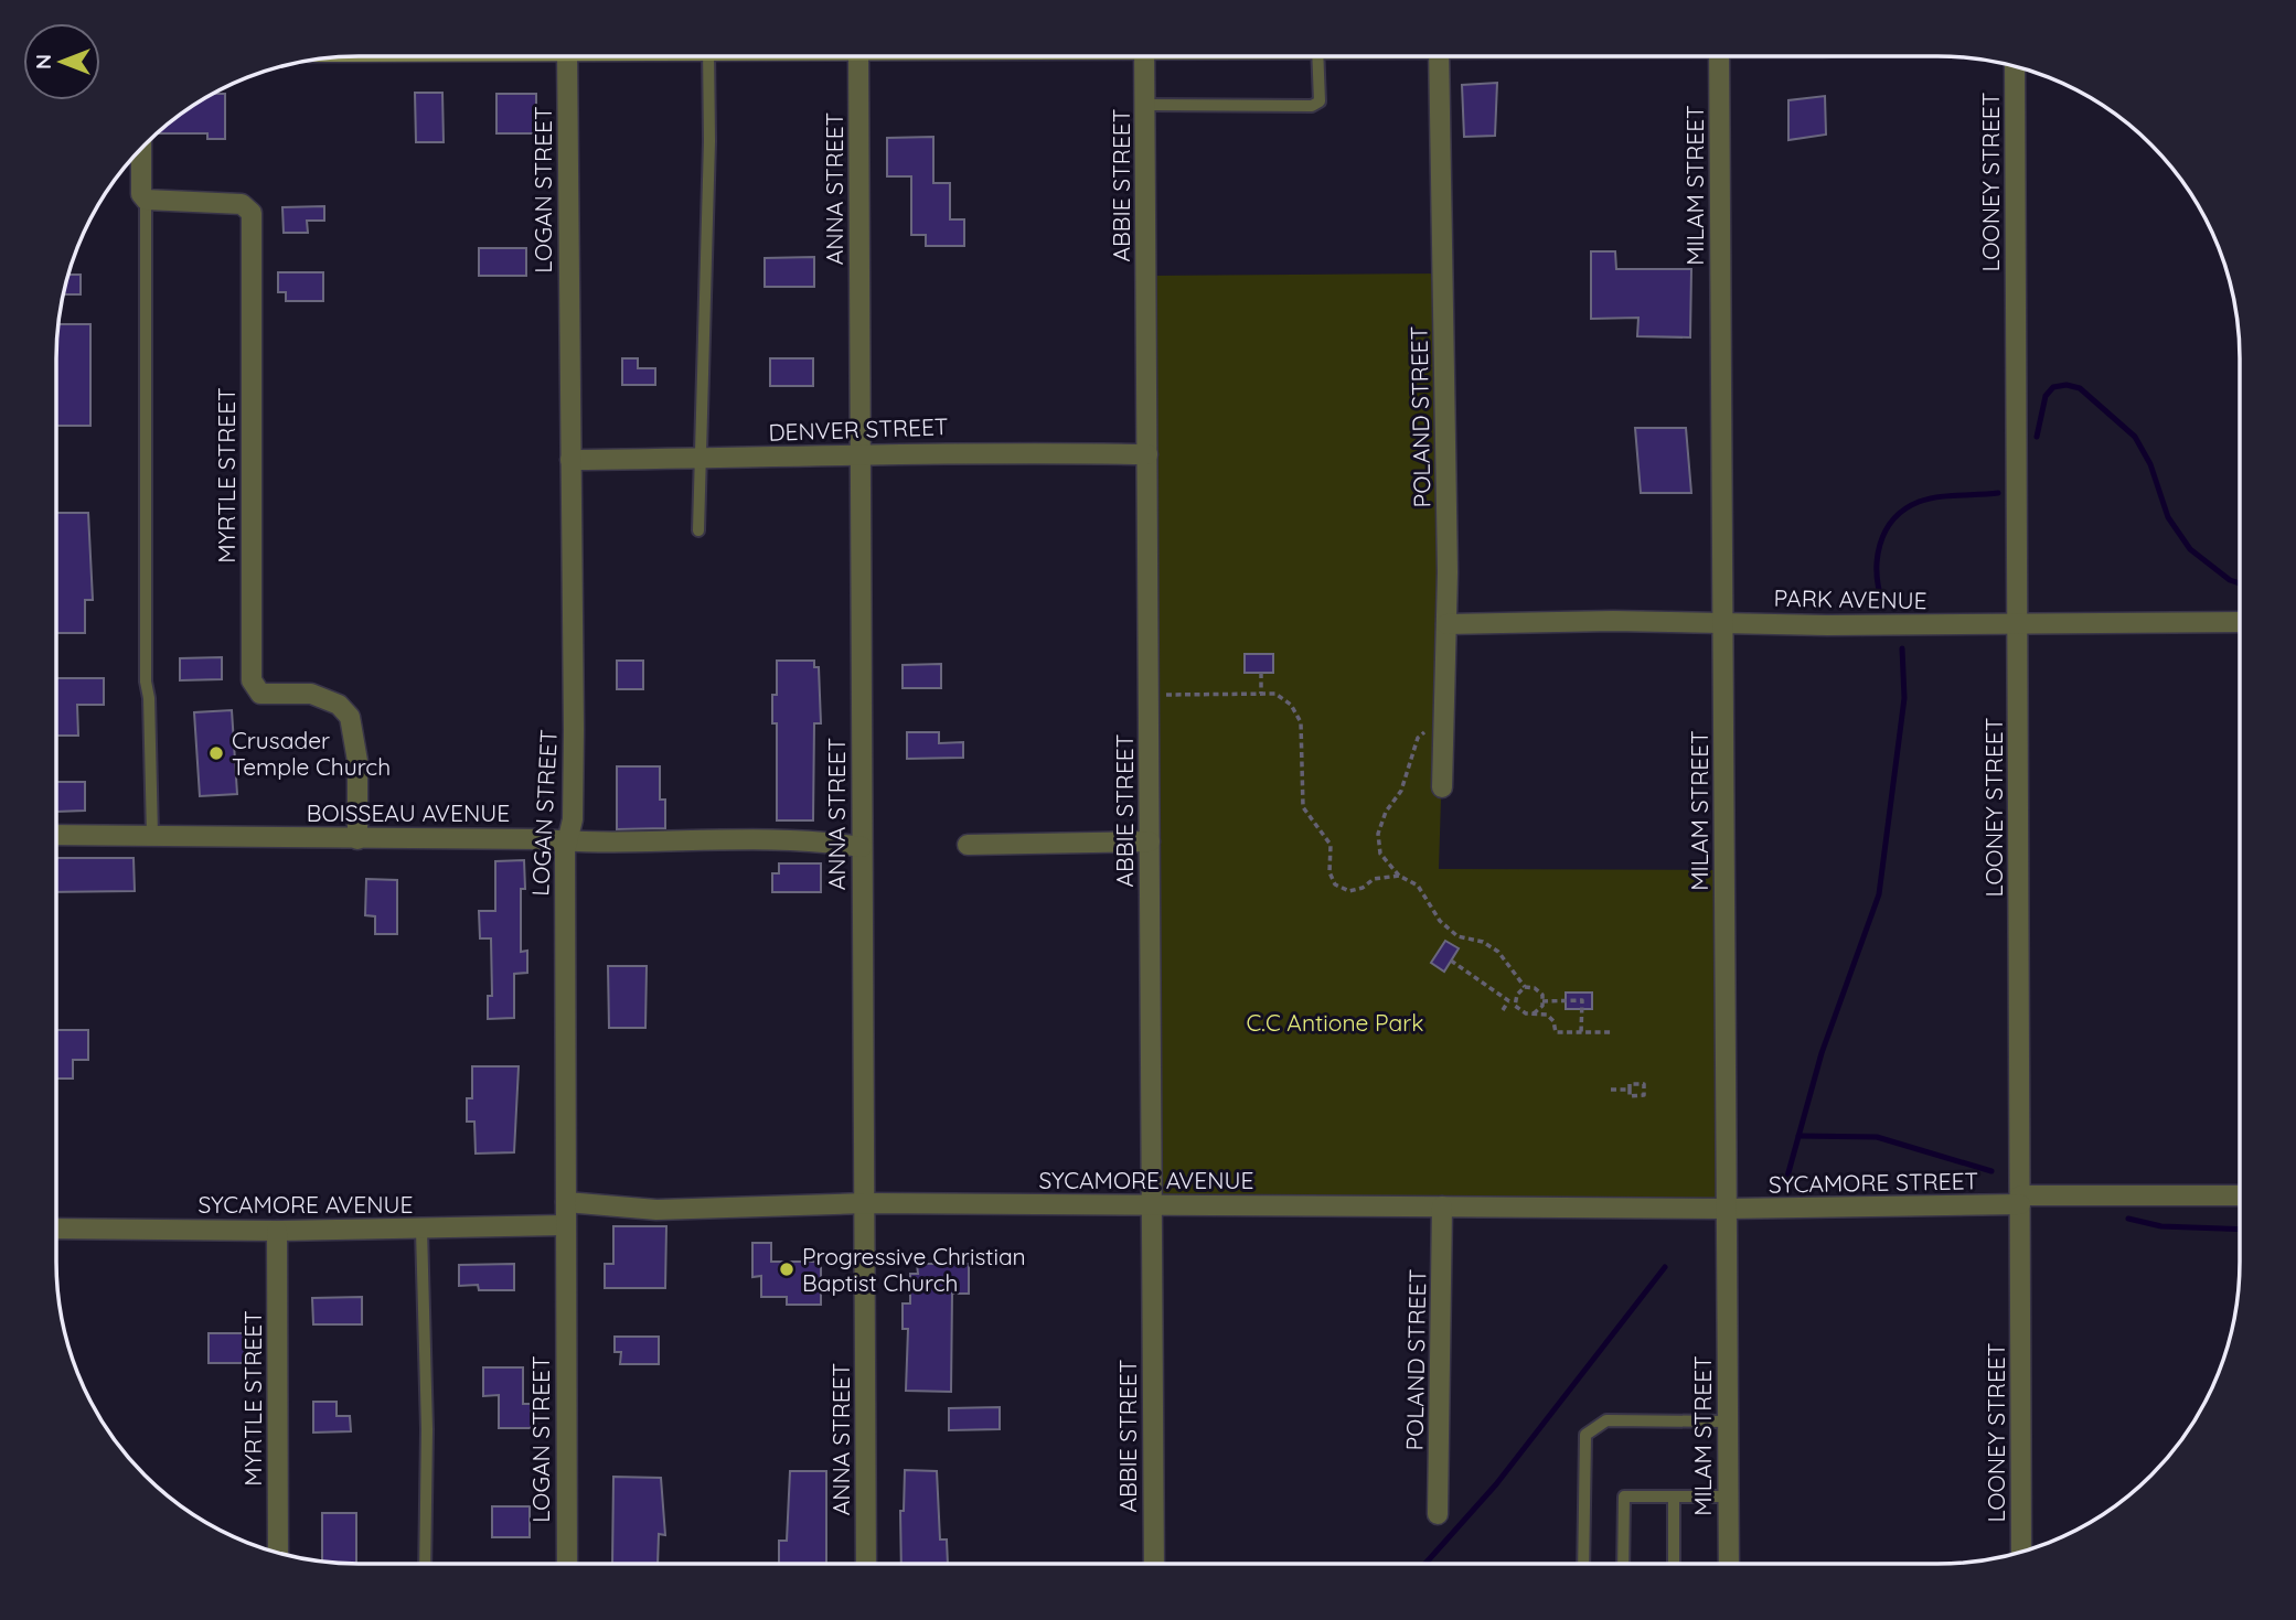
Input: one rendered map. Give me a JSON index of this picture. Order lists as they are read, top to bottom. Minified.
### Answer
{"streets":{"street":["LOONEY STREET","ABBIE STREET","MILAM STREET","ANNA STREET","LOGAN STREET","POLAND STREET","DENVER STREET","MYRTLE STREET","PARK AVENUE","BOISSEAU AVENUE","SYCAMORE AVENUE","SYCAMORE STREET"]},"crossings":[["LOONEY STREET","PARK AVENUE"],["LOONEY STREET","SYCAMORE STREET"],["ABBIE STREET","DENVER STREET"],["ABBIE STREET","SYCAMORE AVENUE"],["MILAM STREET","PARK AVENUE"],["MILAM STREET","SYCAMORE AVENUE"],["MILAM STREET","SYCAMORE STREET"],["ANNA STREET","DENVER STREET"],["ANNA STREET","BOISSEAU AVENUE"],["ANNA STREET","SYCAMORE AVENUE"],["LOGAN STREET","DENVER STREET"],["LOGAN STREET","BOISSEAU AVENUE"],["LOGAN STREET","SYCAMORE AVENUE"],["POLAND STREET","PARK AVENUE"],["POLAND STREET","SYCAMORE AVENUE"],["MYRTLE STREET","BOISSEAU AVENUE"],["MYRTLE STREET","SYCAMORE AVENUE"],["SYCAMORE AVENUE","SYCAMORE STREET"]],"parks":["C.C Antione Park"],"places":["Crusader Temple Church","Progressive Christian Baptist Church"],"north":"left"}
